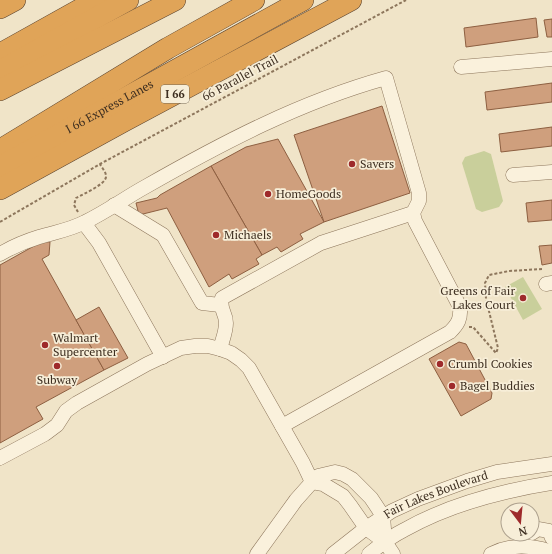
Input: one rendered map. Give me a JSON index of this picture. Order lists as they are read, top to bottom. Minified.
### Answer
{"streets":{"highway":["I 66","I 66 Express Lanes"],"street":["Fair Lakes Boulevard"],"path":["66 Parallel Trail"]},"places":["Savers","HomeGoods","Michaels","Greens of Fair Lakes Court","Walmart Supercenter","Crumbl Cookies","Subway","Bagel Buddies"],"north":"bottom"}
